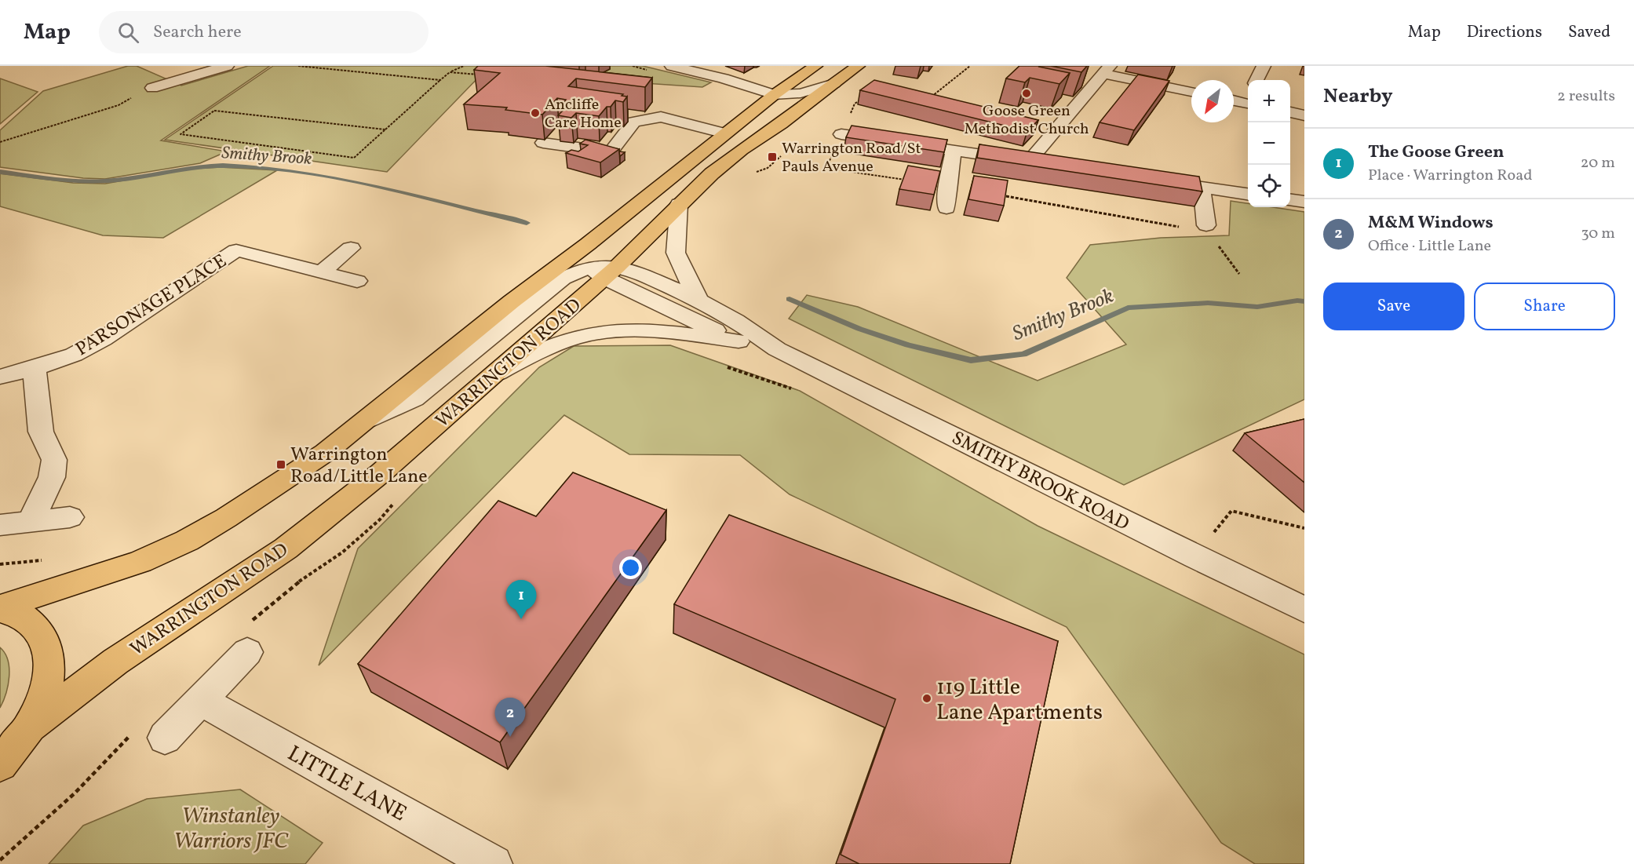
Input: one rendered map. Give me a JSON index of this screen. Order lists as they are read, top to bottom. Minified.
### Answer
{"streets":{"highway":["WARRINGTON ROAD"],"street":["PARSONAGE PLACE","SMITHY BROOK ROAD","LITTLE LANE"]},"crossings":[["WARRINGTON ROAD","SMITHY BROOK ROAD"]],"water":["Smithy Brook"],"parks":["Winstanley Warriors JFC"],"places":{"other":["Goose Green Methodist Church","Ancliffe Care Home","119 Little Lane Apartments"],"transit":["Warrington Road/St Pauls Avenue","Warrington Road/Little Lane"]},"north":"bottom left","page":{"header":"Map","search":"Search here","nav":["Map","Directions","Saved"],"heading":["Nearby","2 results"],"map_buttons":["+","−"],"list":[{"mark":"1","name":"The Goose Green","note":"Place · Warrington Road","value":"20 m"},{"mark":"2","name":"M&M Windows","note":"Office · Little Lane","value":"30 m"}],"buttons":["Save","Share"],"pins":["1","2"]}}
